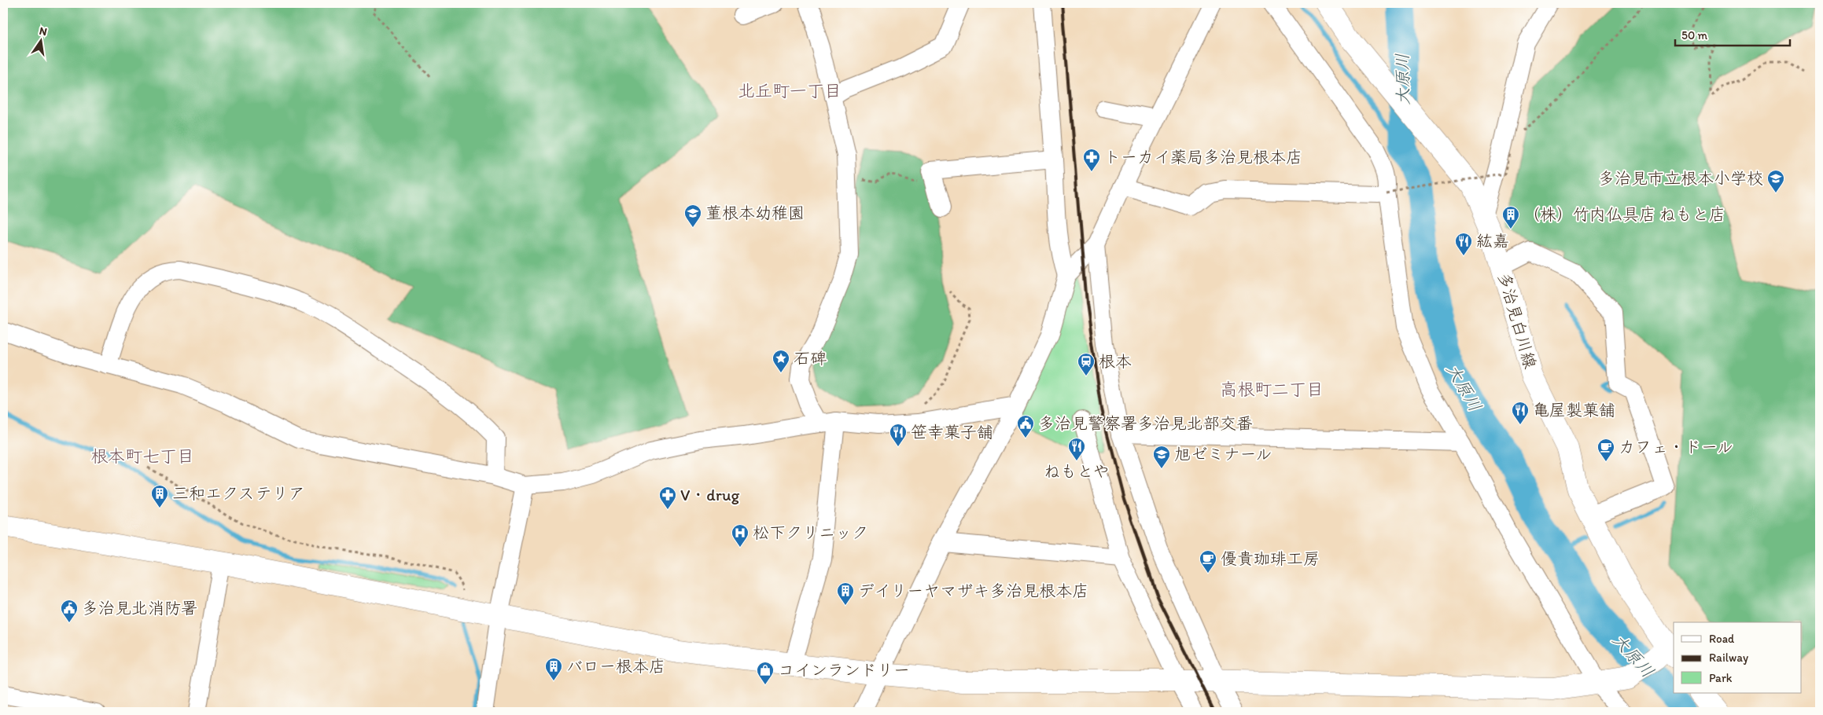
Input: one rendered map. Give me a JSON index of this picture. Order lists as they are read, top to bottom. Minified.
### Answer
{"streets":{"street":["多治見白川線"]},"districts":["北丘町一丁目","高根町二丁目","根本町七丁目"],"water":["大原川"],"places":{"pharmacy":["トーカイ薬局多治見根本店","V・drug"],"school or university":["多治見市立根本小学校","菫根本幼稚園","旭ゼミナール"],"building":["（株）竹内仏具店 ねもと店","三和エクステリア","デイリーヤマザキ多治見根本店","バロー根本店"],"restaurant":["紘嘉","亀屋製菓舗","笹幸菓子舗","ねもとや"],"place":["石碑"],"station":["根本"],"public building":["多治見警察署多治見北部交番","多治見北消防署"],"cafe":["カフェ・ドール","優貴珈琲工房"],"hospital":["松下クリニック"],"shop":["コインランドリー"]},"legend":["Road","Railway","Park"],"scale_bar":"50 m","north":"top"}
